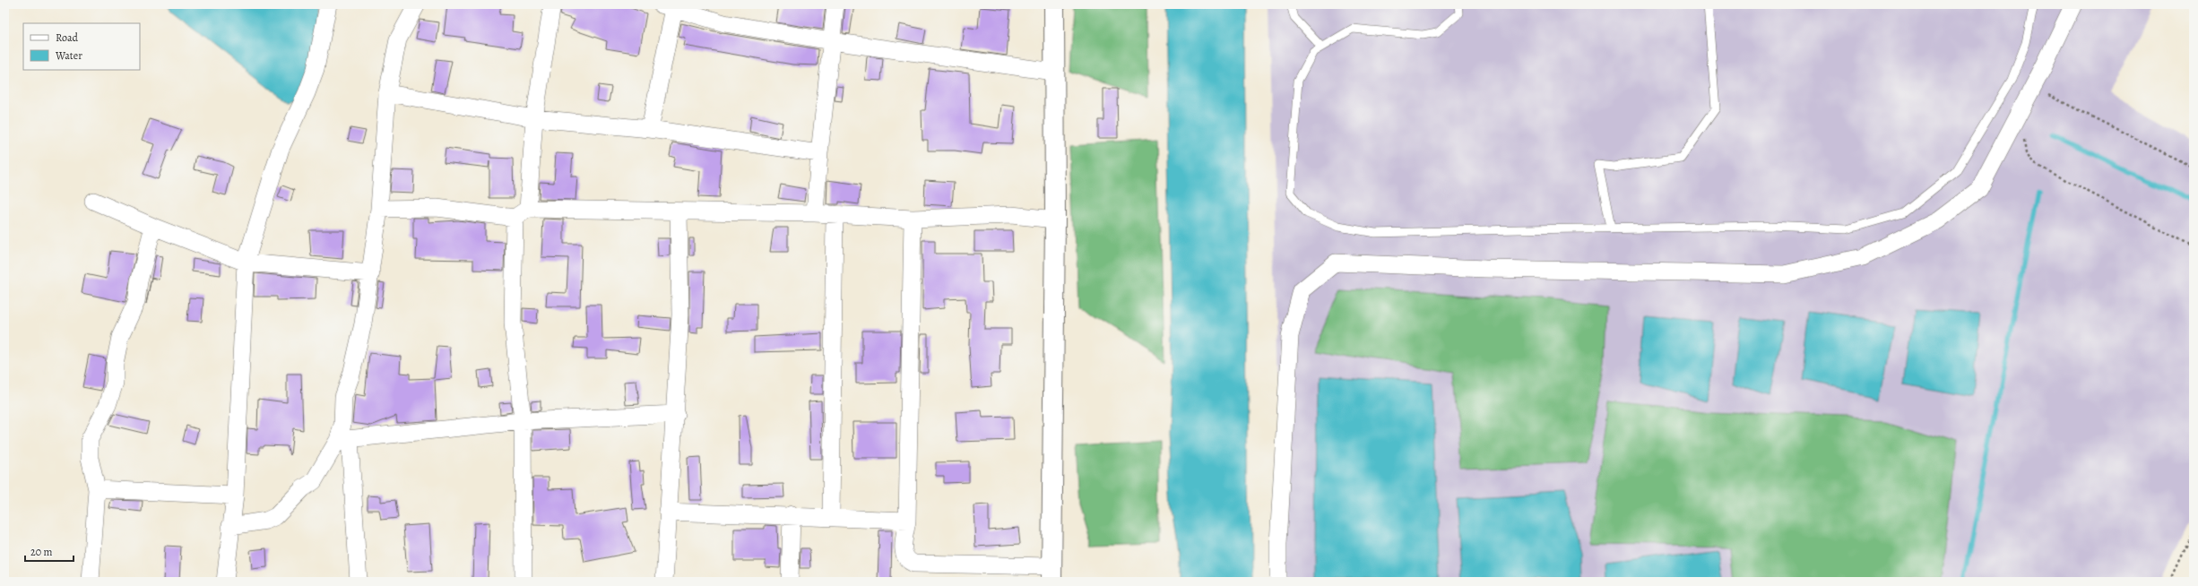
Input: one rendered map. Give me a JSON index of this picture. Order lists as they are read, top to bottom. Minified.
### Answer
{"legend":["Road","Water"],"scale_bar":"20 m"}
